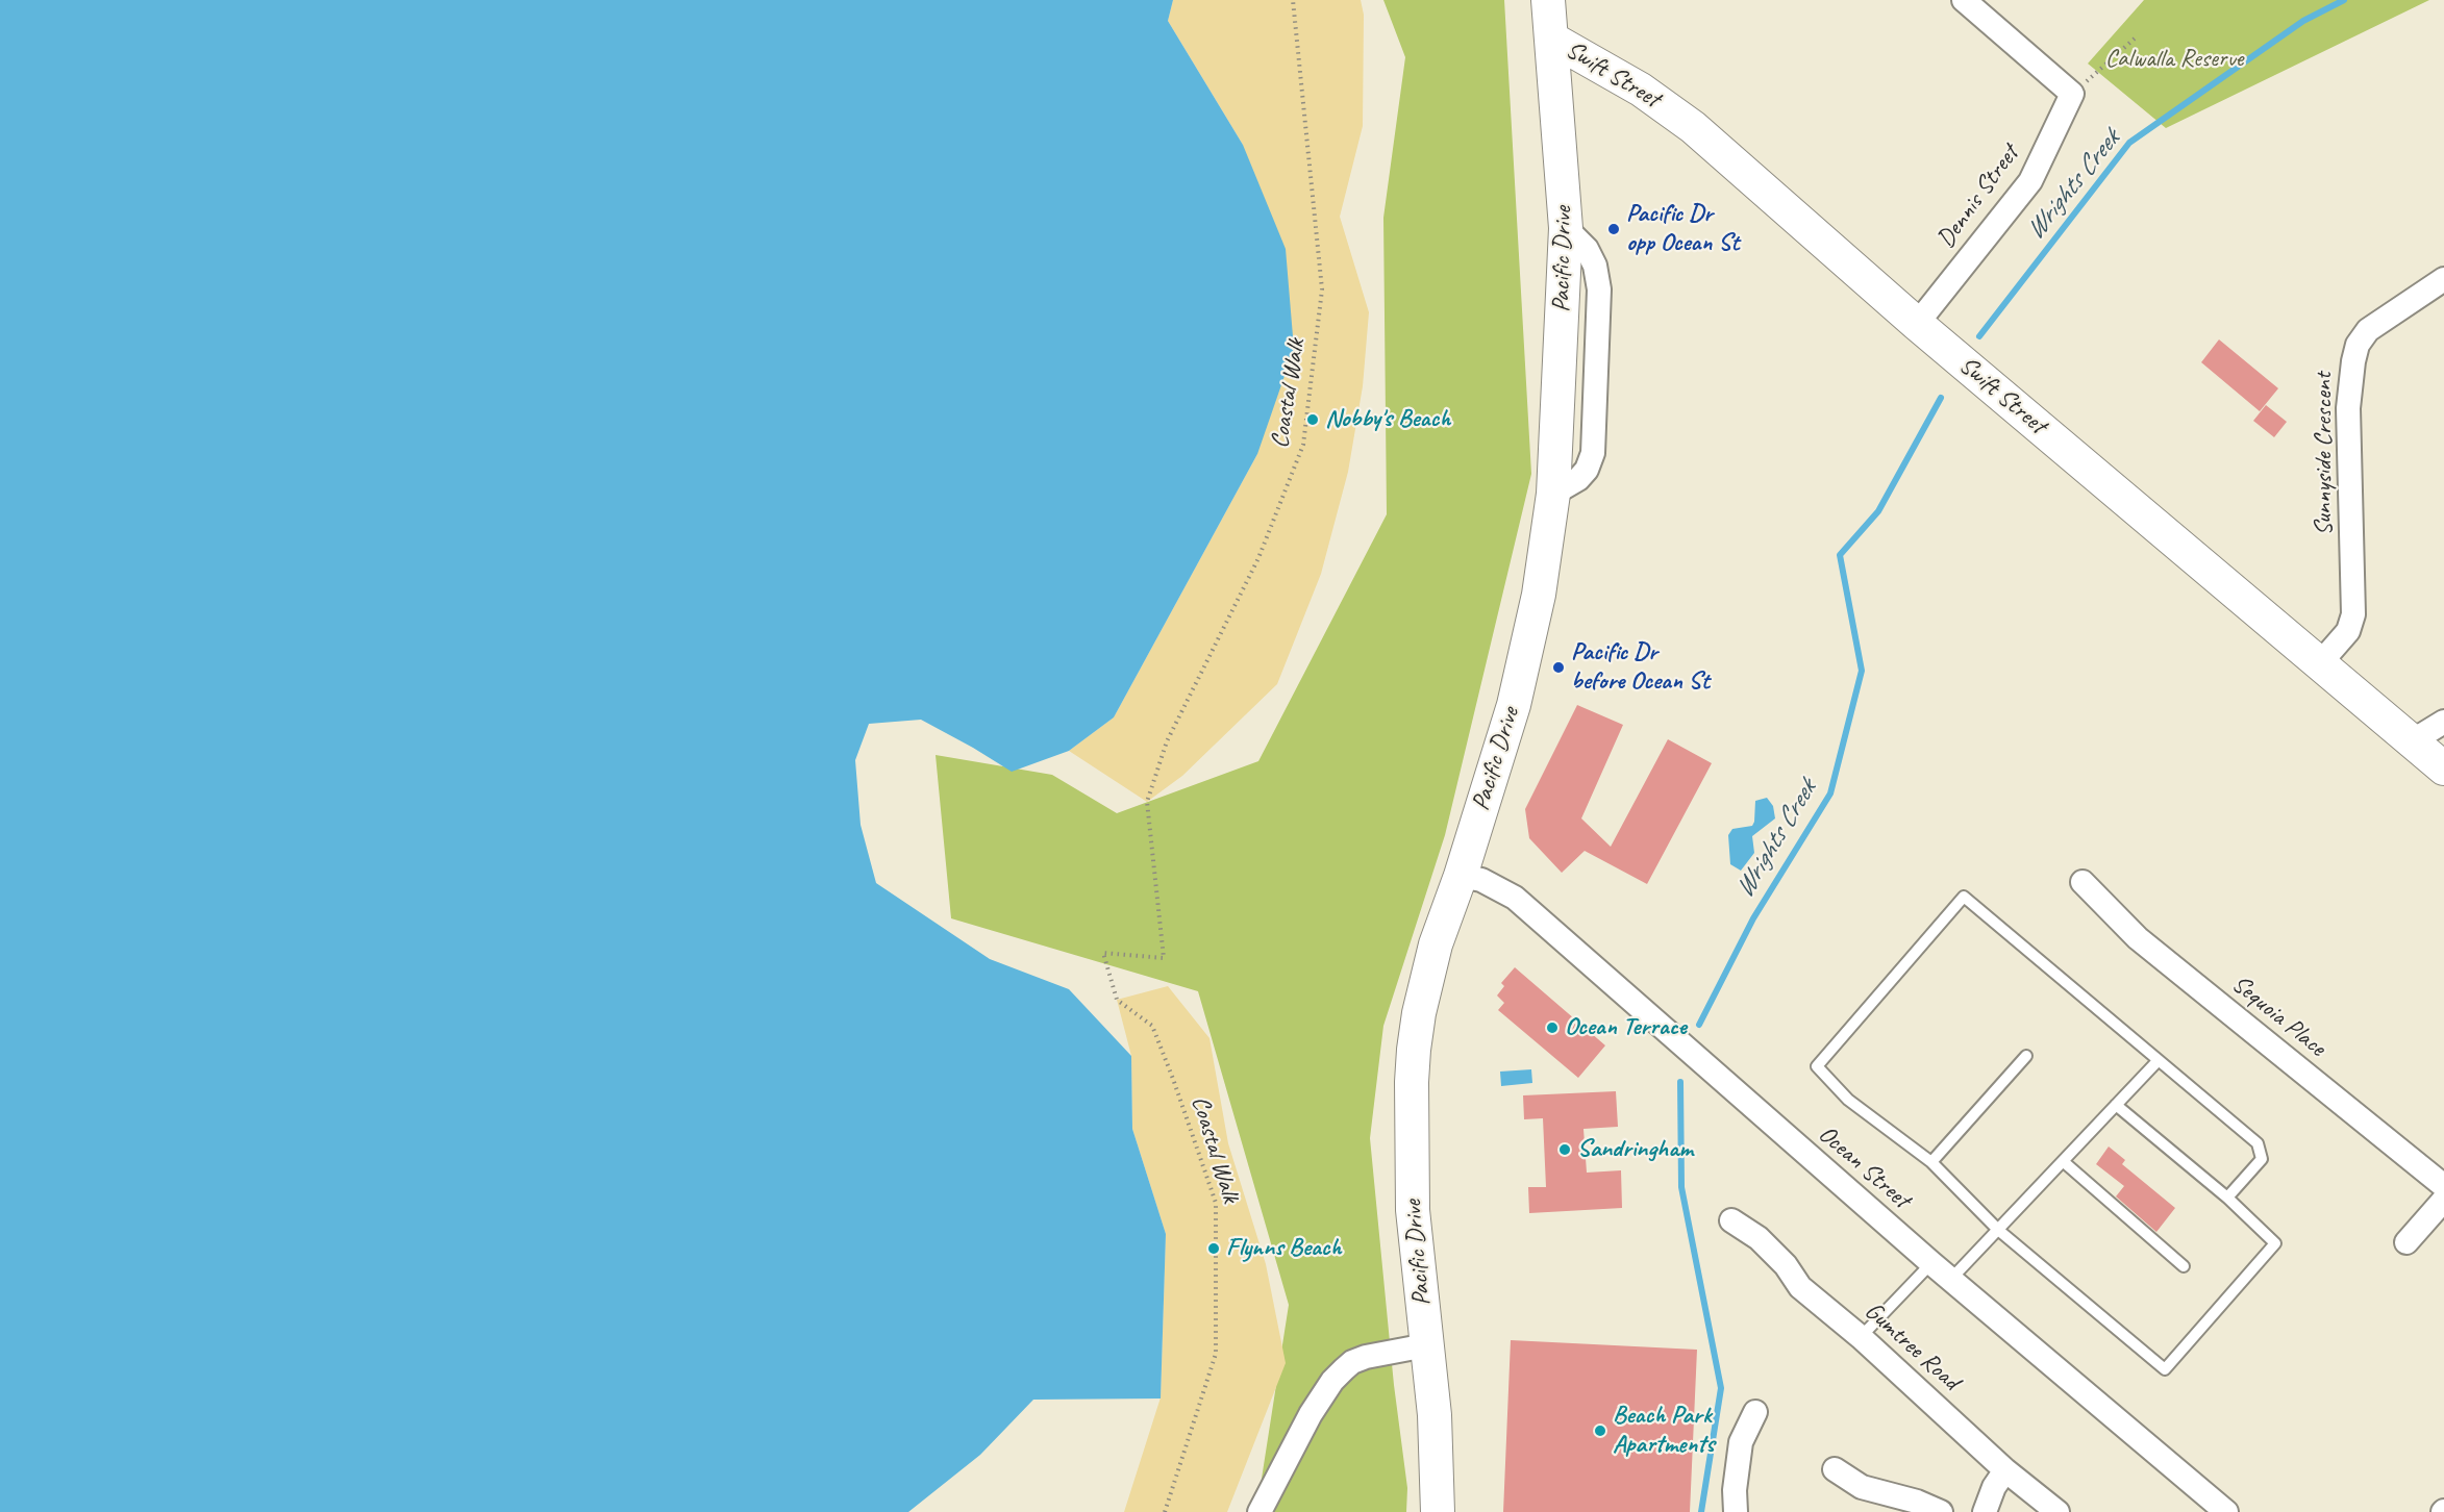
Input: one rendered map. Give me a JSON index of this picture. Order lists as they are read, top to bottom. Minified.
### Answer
{"streets":{"street":["Swift Street","Dennis Street","Pacific Drive","Sunnyside Crescent","Sequoia Place","Ocean Street","Gumtree Road"],"path":["Coastal Walk"]},"crossings":[["Swift Street","Dennis Street"],["Swift Street","Pacific Drive"],["Swift Street","Sunnyside Crescent"],["Pacific Drive","Ocean Street"]],"water":["Wrights Creek"],"parks":["Calwalla Reserve"],"places":["Pacific Dr opp Ocean St","Nobby's Beach","Pacific Dr before Ocean St","Ocean Terrace","Sandringham","Flynns Beach","Beach Park Apartments"]}
